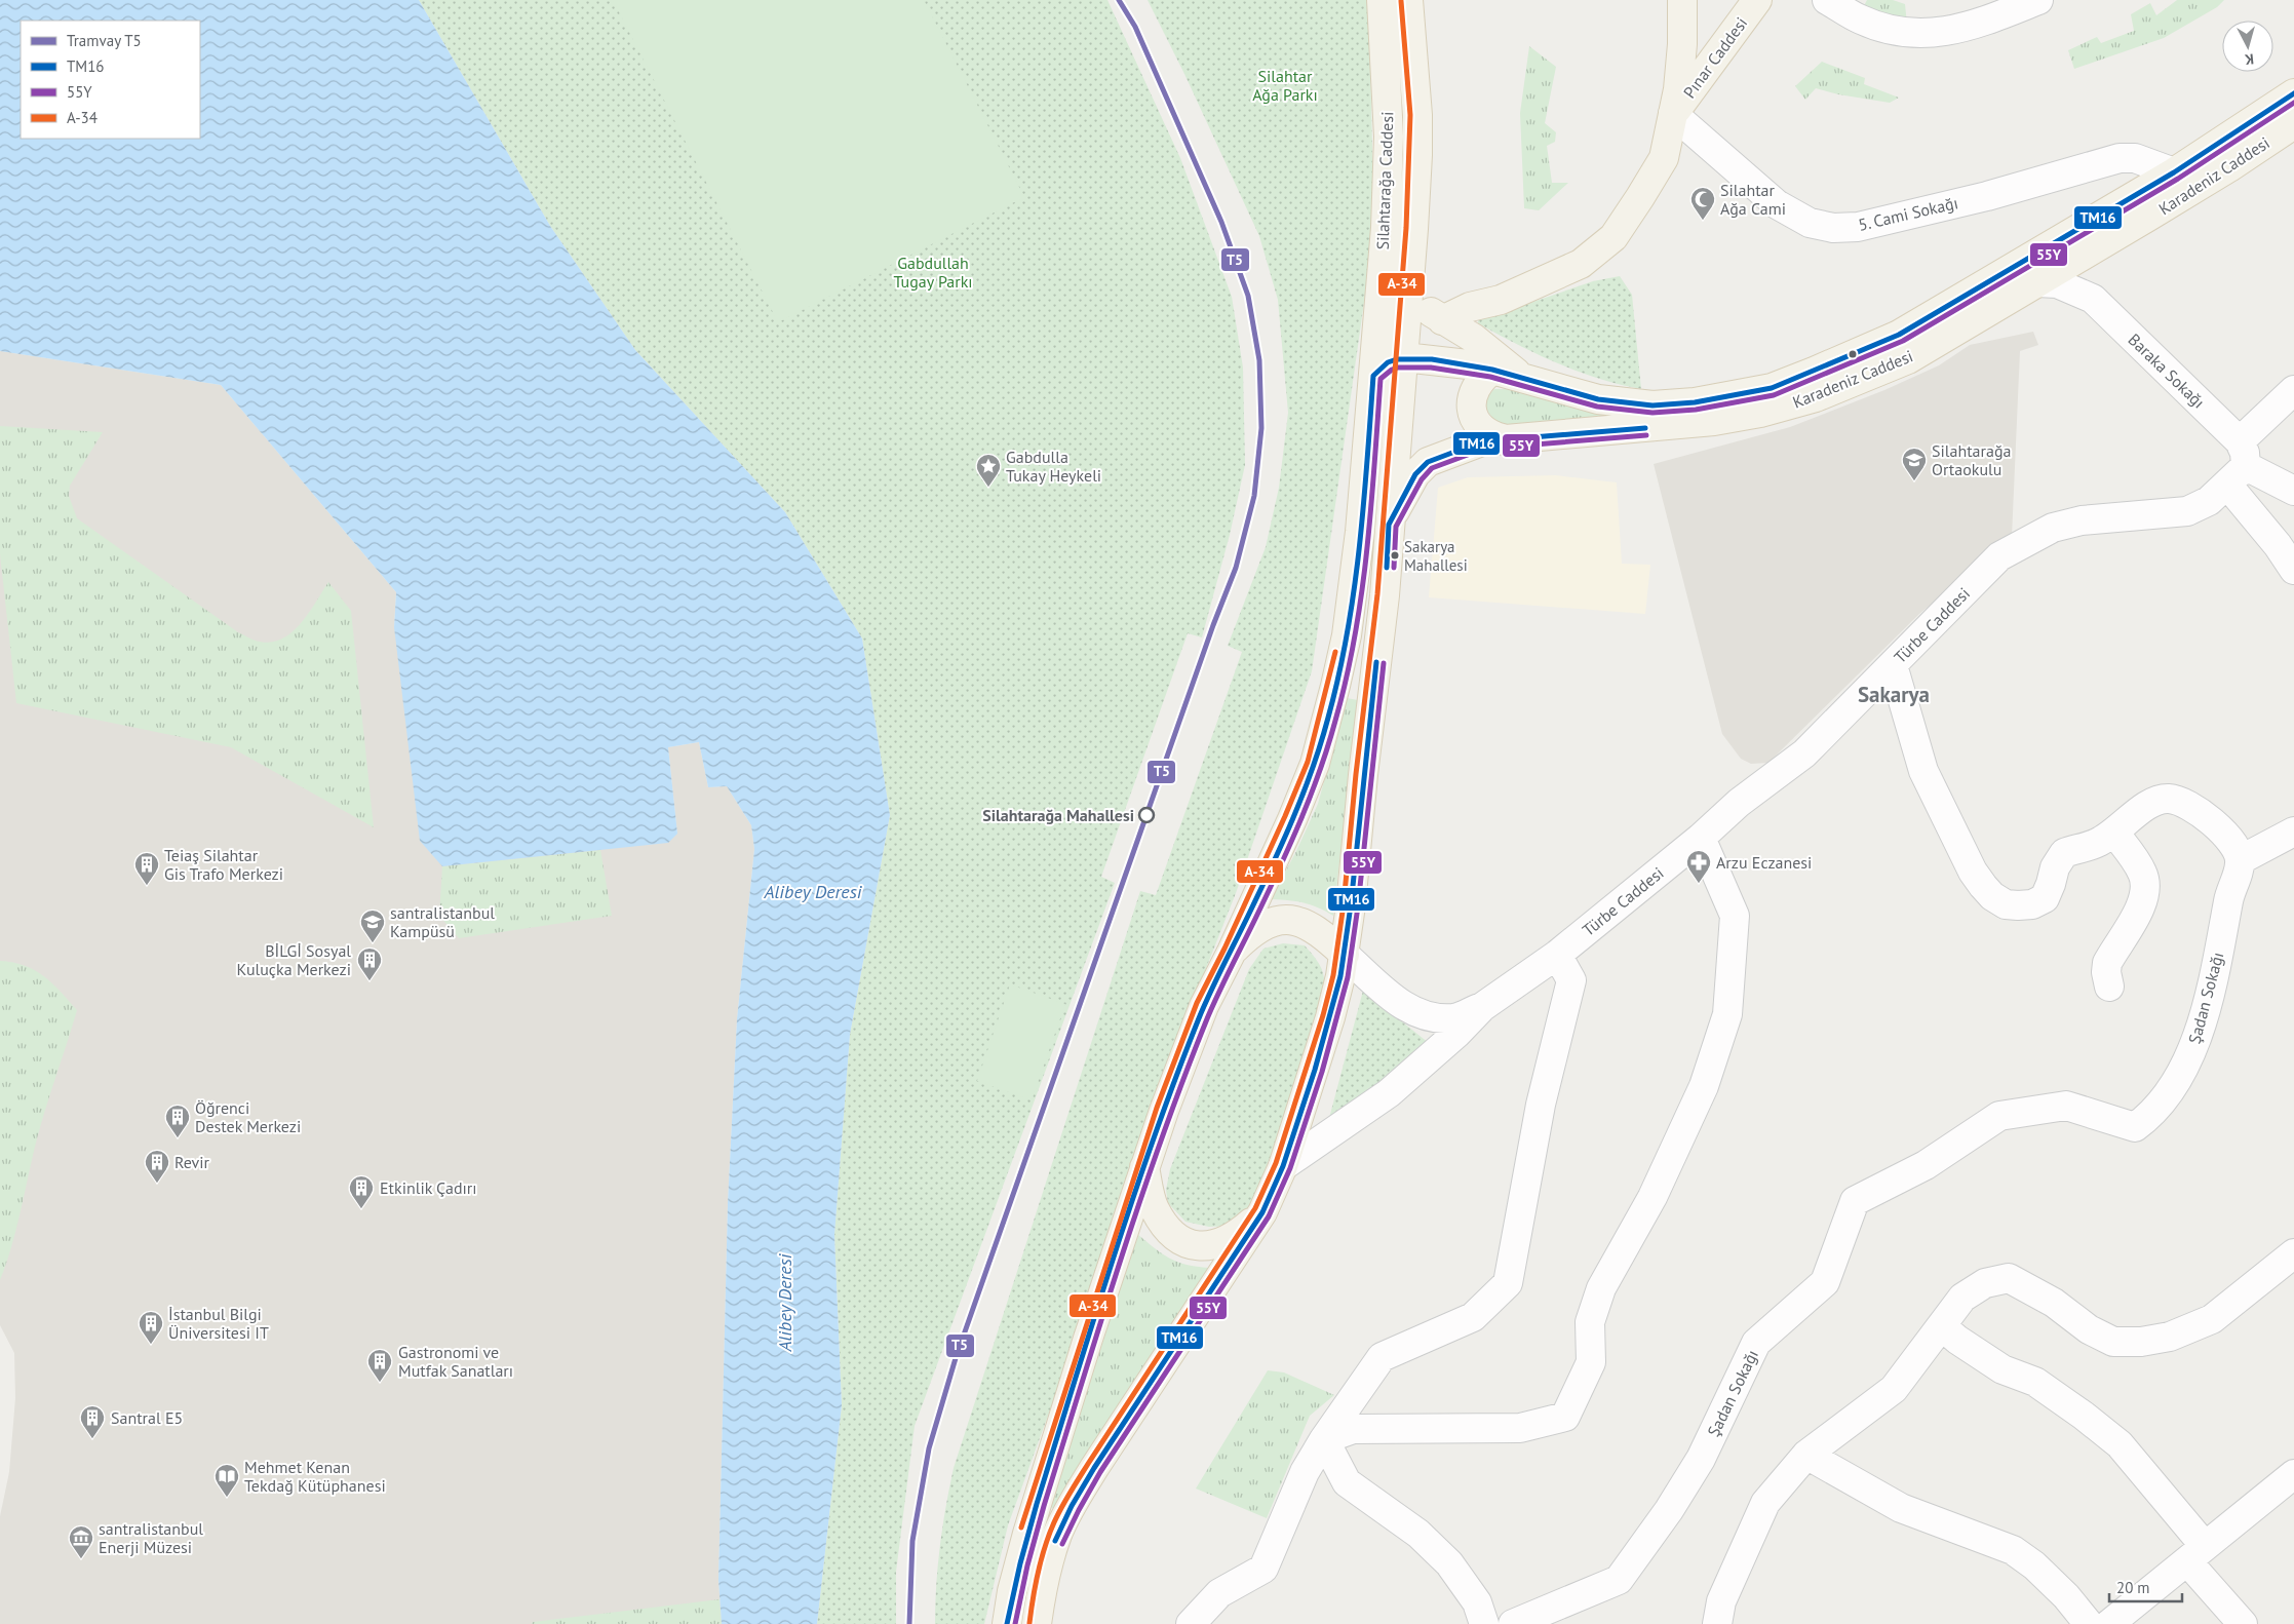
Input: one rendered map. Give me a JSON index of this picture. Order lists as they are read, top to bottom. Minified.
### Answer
{"streets":{"main road":["Pınar Caddesi","Karadeniz Caddesi","Silahtarağa Caddesi"],"street":["5. Cami Sokağı","Baraka Sokağı","Türbe Caddesi","Şadan Sokağı"]},"crossings":[["Pınar Caddesi","5. Cami Sokağı"],["Karadeniz Caddesi","Silahtarağa Caddesi"],["Karadeniz Caddesi","5. Cami Sokağı"],["Karadeniz Caddesi","Baraka Sokağı"],["Baraka Sokağı","Türbe Caddesi"]],"districts":["Sakarya"],"water":["Alibey Deresi"],"parks":["Silahtar Ağa Parkı","Gabdullah Tugay Parkı"],"places":{"mosque":["Silahtar Ağa Cami"],"school or university":["Silahtarağa Ortaokulu","santralistanbul Kampüsü"],"place":["Gabdulla Tukay Heykeli"],"other":["Sakarya Mahallesi","Silahtarağa Mahallesi"],"pharmacy":["Arzu Eczanesi"],"building":["Teiaş Silahtar Gis Trafo Merkezi","BİLGİ Sosyal Kuluçka Merkezi","Öğrenci Destek Merkezi","Revir","Etkinlik Çadırı","İstanbul Bilgi Üniversitesi IT","Gastronomi ve Mutfak Sanatları","Santral E5"],"library":["Mehmet Kenan Tekdağ Kütüphanesi"],"museum":["santralistanbul Enerji Müzesi"]},"lines":["tram line T5","transit line A-34","transit line TM16","transit line 55Y"],"legend":["Tramvay T5","TM16","55Y","A-34"],"scale_bar":"20 m","north":"bottom"}
